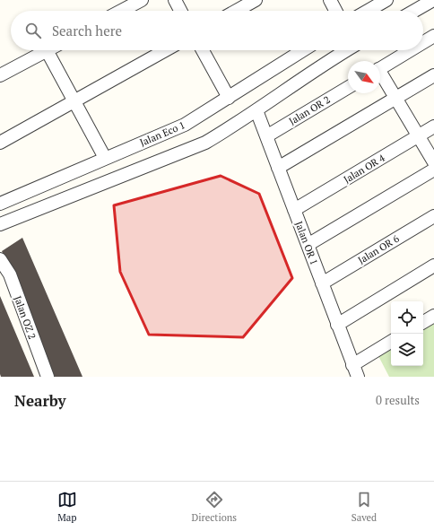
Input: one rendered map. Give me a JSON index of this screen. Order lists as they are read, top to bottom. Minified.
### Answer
{"streets":{"street":["Jalan OR 2","Jalan Eco 1","Jalan OR 4","Jalan OR 1","Jalan OR 6","Jalan OZ 2"]},"crossings":[["Jalan OR 2","Jalan OR 1"],["Jalan OR 4","Jalan OR 1"],["Jalan OR 1","Jalan OR 6"]],"north":"bottom right","page":{"search":"Search here","heading":["Nearby","0 results"],"nav":["Map","Directions","Saved"]}}
